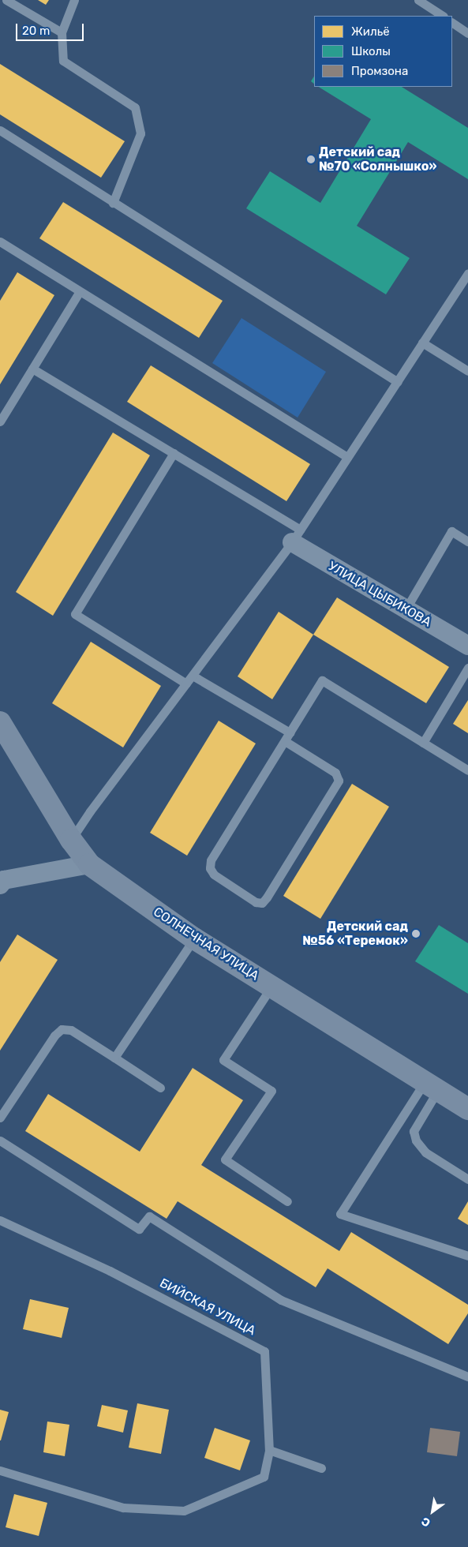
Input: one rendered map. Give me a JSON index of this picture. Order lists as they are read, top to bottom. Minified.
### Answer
{"streets":{"street":["УЛИЦА ЦЫБИКОВА","СОЛНЕЧНАЯ УЛИЦА"],"lane":["БИЙСКАЯ УЛИЦА"]},"places":["Детский сад №70 «Солнышко»","Детский сад №56 «Теремок»"],"legend":["Жильё","Школы","Промзона"],"scale_bar":"20 m","north":"bottom left"}
